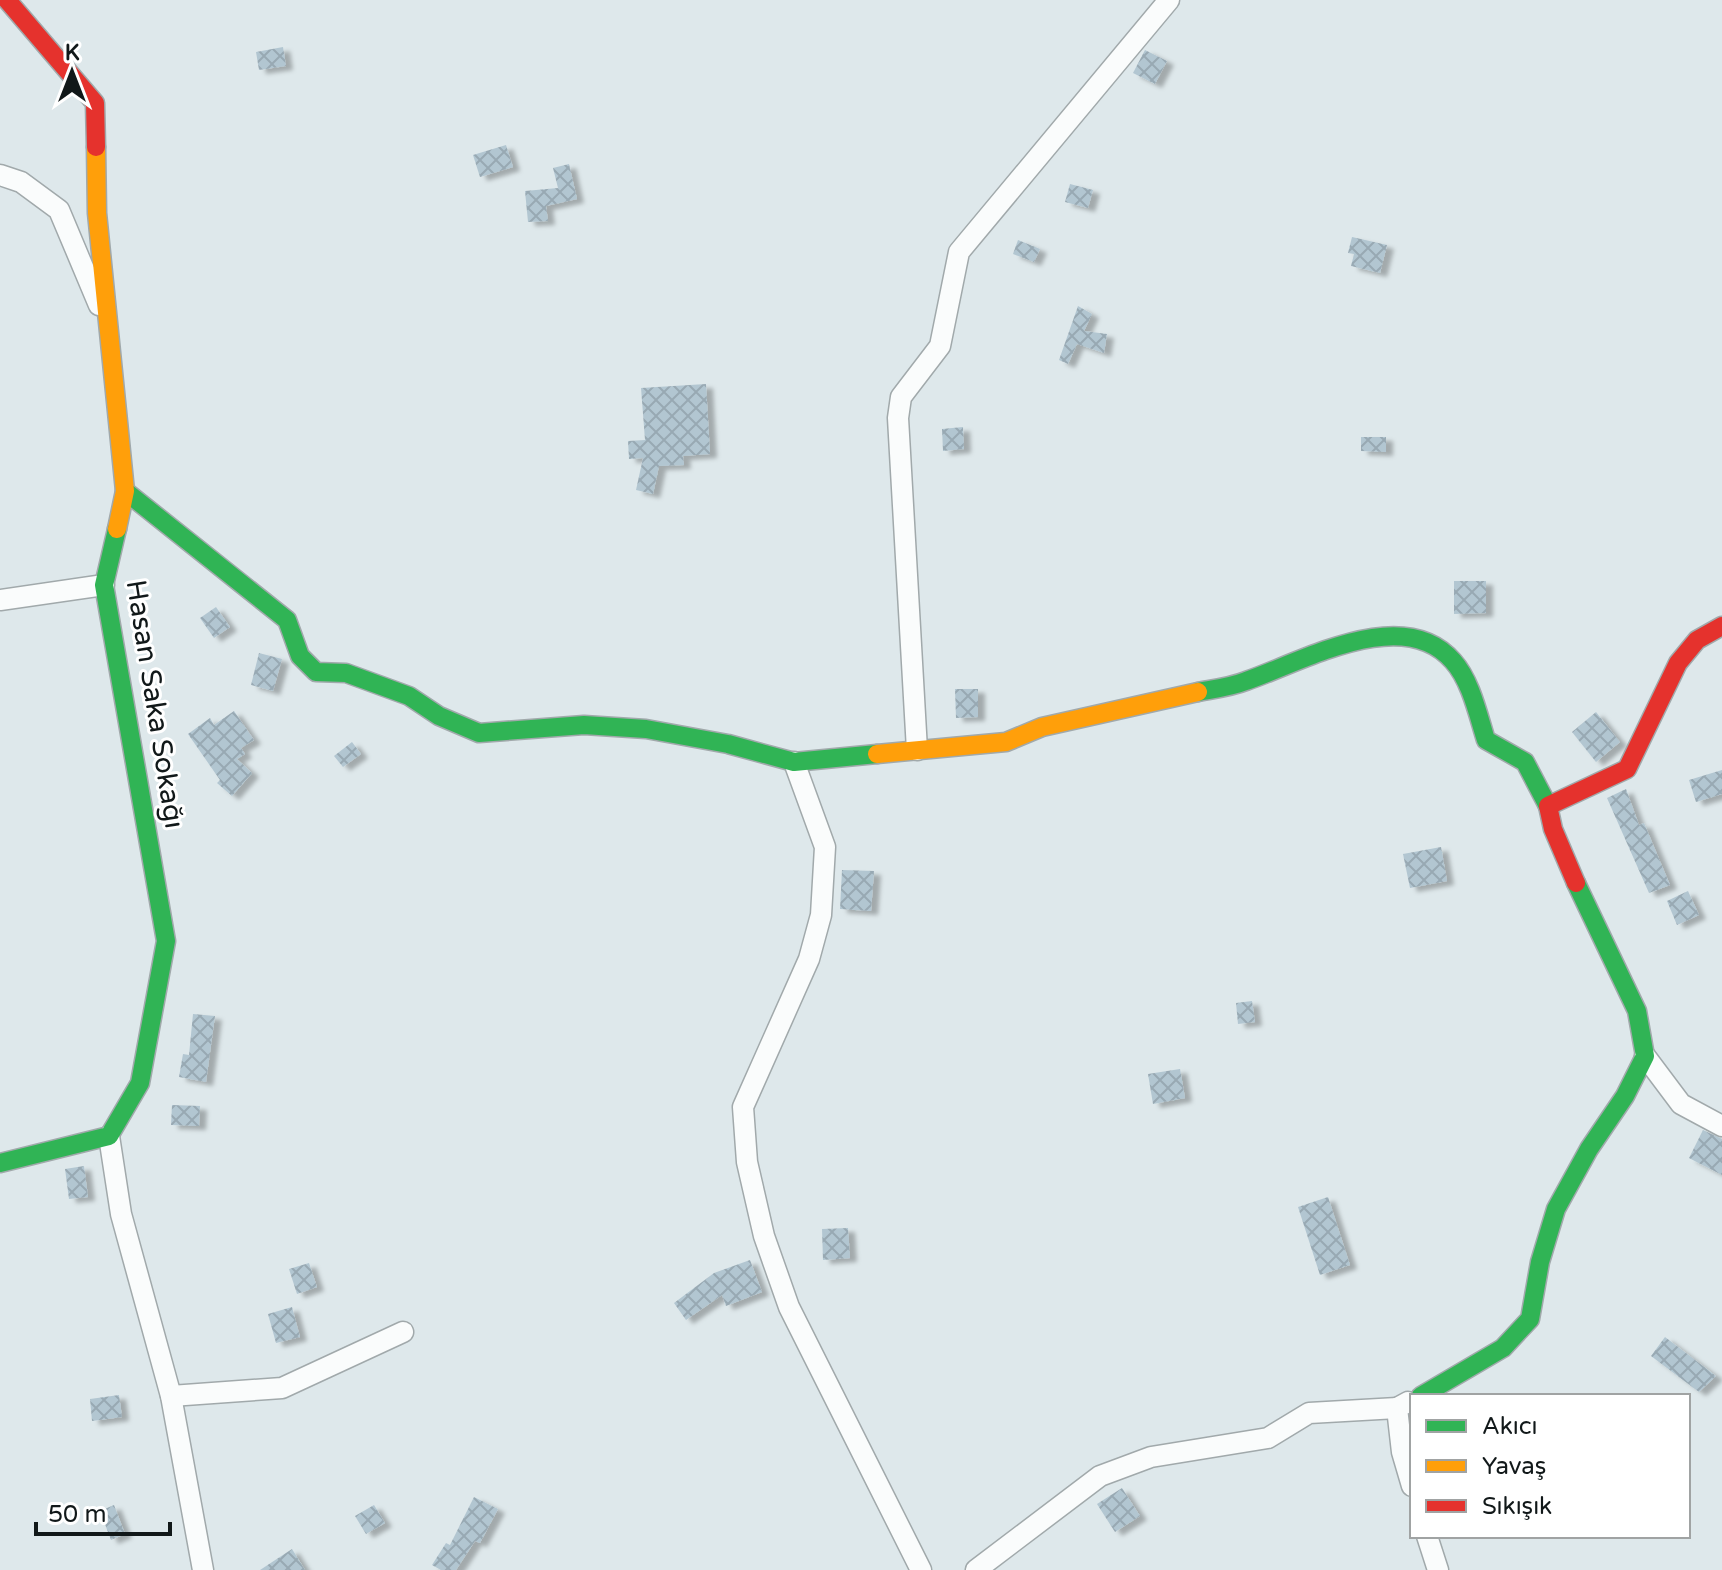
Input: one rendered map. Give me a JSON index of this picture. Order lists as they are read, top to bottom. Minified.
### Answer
{"streets":{"street":["Hasan Saka Sokağı"]},"legend":["Akıcı","Yavaş","Sıkışık"],"scale_bar":"50 m","north":"top"}
